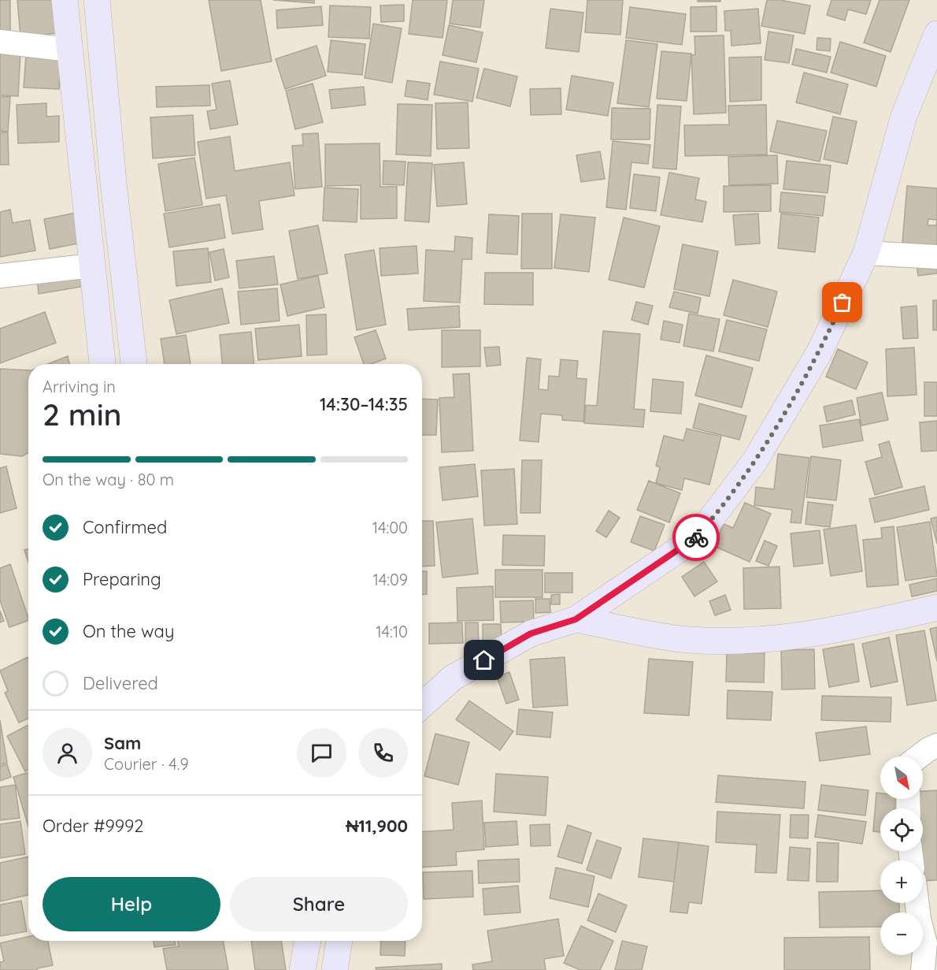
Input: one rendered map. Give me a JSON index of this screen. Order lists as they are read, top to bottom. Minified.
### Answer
{"north":"bottom right","page":{"heading":["2 min","Arriving in","14:30–14:35"],"panel":["Sam","Courier · 4.9","Order #9992","₦11,900"],"bar":"On the way · 80 m","list":[["Confirmed","14:00"],["Preparing","14:09"],["On the way","14:10"],"Delivered"],"map_buttons":["+","−"],"buttons":["Help","Share"]}}
